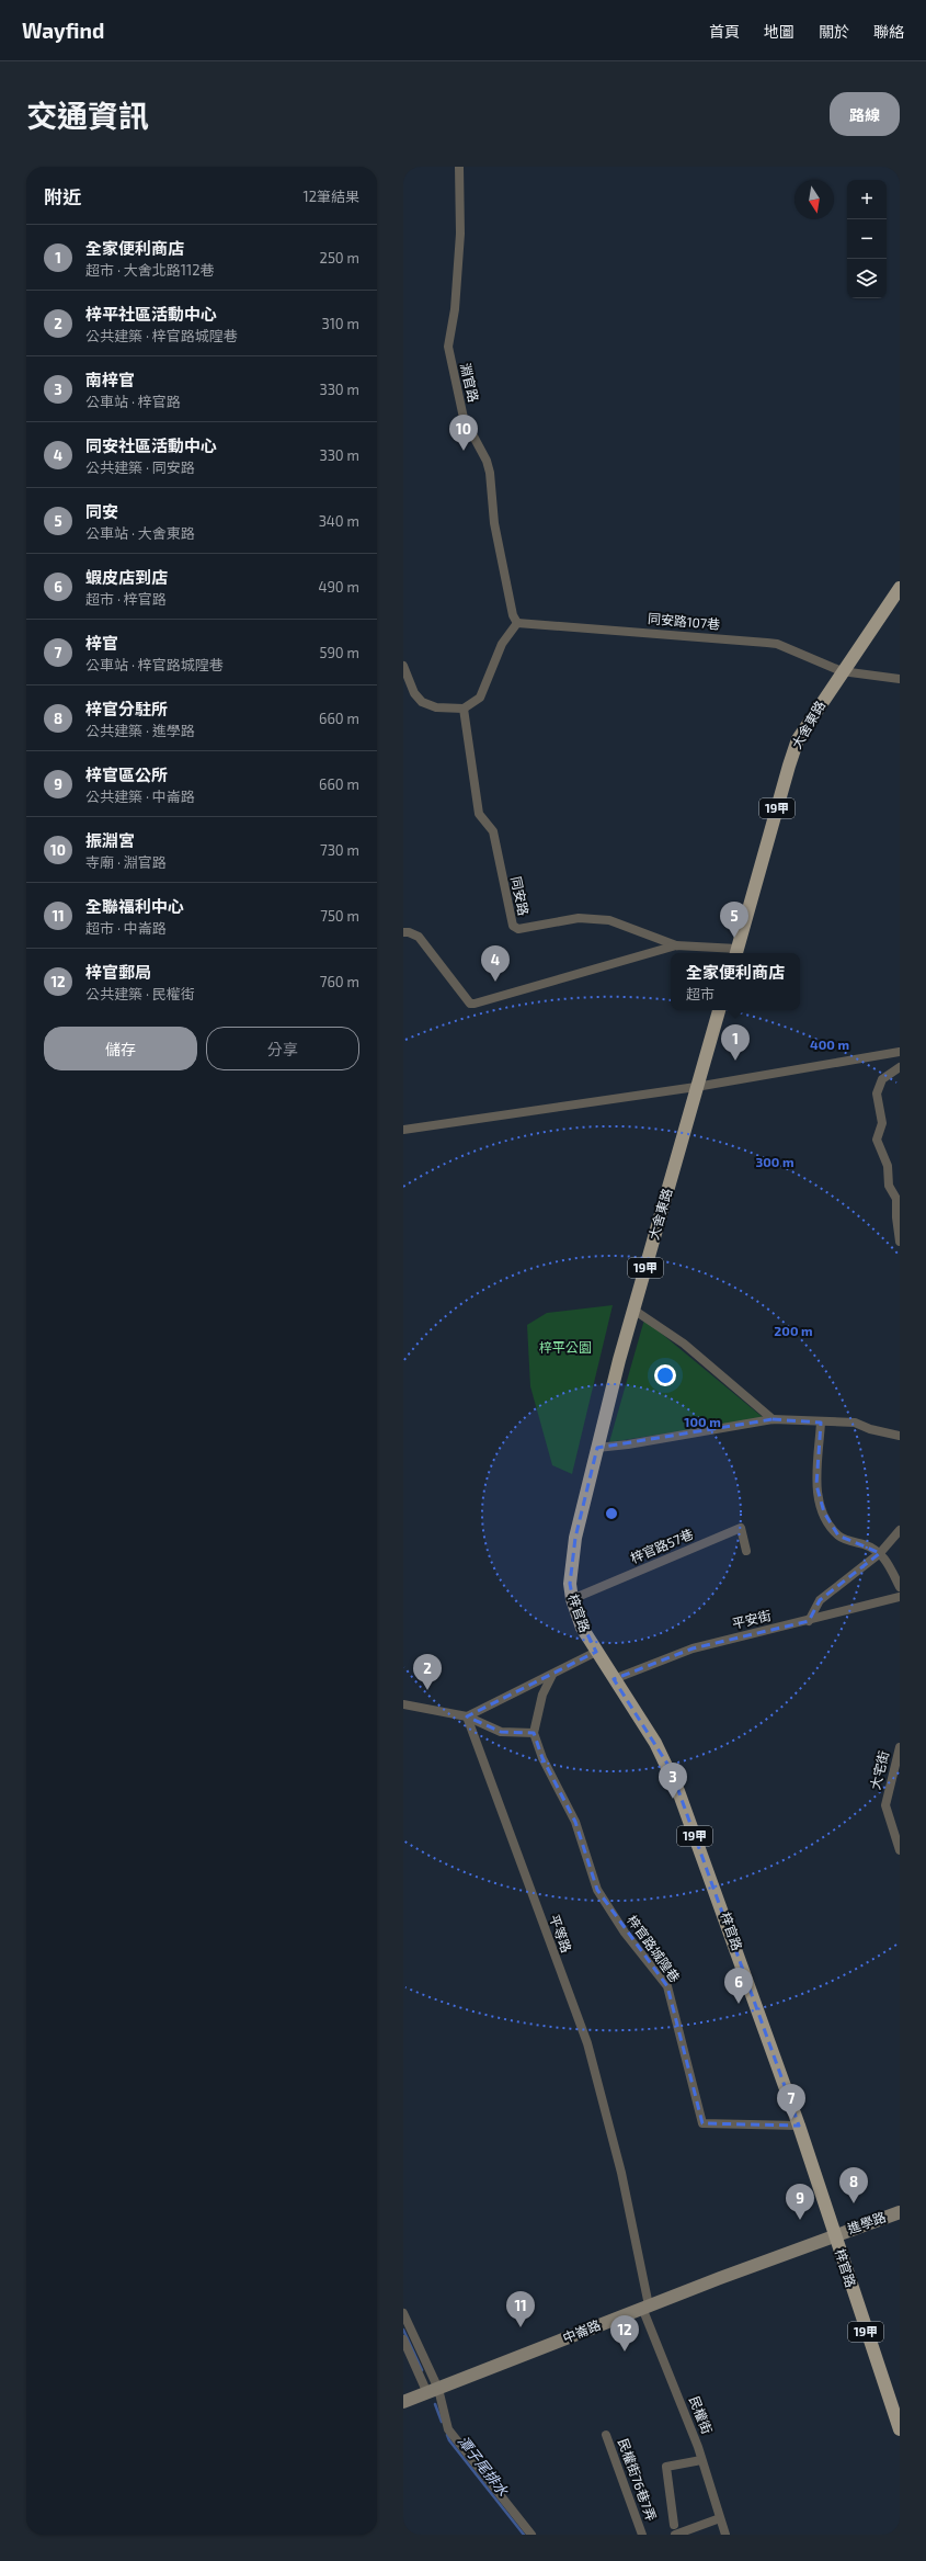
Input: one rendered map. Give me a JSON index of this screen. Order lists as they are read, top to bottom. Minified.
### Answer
{"streets":{"main road":["大舍東路","19甲","梓官路"],"street":["淵官路","同安路107巷","同安路","梓官路57巷","平安街","大宅街","平等路","梓官路城隍巷","進學路","中崙路","民權街","民權街76巷7弄"]},"crossings":[["淵官路","同安路107巷"],["同安路107巷","大舍東路"],["大舍東路","同安路"],["大舍東路","梓官路"],["梓官路57巷","梓官路"],["梓官路","平安街"],["梓官路","梓官路城隍巷"],["梓官路","進學路"],["梓官路","中崙路"],["平等路","中崙路"],["平等路","民權街"],["進學路","中崙路"],["中崙路","民權街"]],"water":["潭子尾排水"],"parks":["梓平公園"],"north":"bottom","page":{"header":"Wayfind","nav":["首頁","地圖","關於","聯絡"],"title":"交通資訊","buttons":["路線",["儲存","分享"]],"heading":["附近","12筆結果"],"map_buttons":["+","−"],"list":[{"mark":"1","name":"全家便利商店","note":"超市 · 大舍北路112巷","value":"250 m"},{"mark":"2","name":"梓平社區活動中心","note":"公共建築 · 梓官路城隍巷","value":"310 m"},{"mark":"3","name":"南梓官","note":"公車站 · 梓官路","value":"330 m"},{"mark":"4","name":"同安社區活動中心","note":"公共建築 · 同安路","value":"330 m"},{"mark":"5","name":"同安","note":"公車站 · 大舍東路","value":"340 m"},{"mark":"6","name":"蝦皮店到店","note":"超市 · 梓官路","value":"490 m"},{"mark":"7","name":"梓官","note":"公車站 · 梓官路城隍巷","value":"590 m"},{"mark":"8","name":"梓官分駐所","note":"公共建築 · 進學路","value":"660 m"},{"mark":"9","name":"梓官區公所","note":"公共建築 · 中崙路","value":"660 m"},{"mark":"10","name":"振淵宮","note":"寺廟 · 淵官路","value":"730 m"},{"mark":"11","name":"全聯福利中心","note":"超市 · 中崙路","value":"750 m"},{"mark":"12","name":"梓官郵局","note":"公共建築 · 民權街","value":"760 m"}],"pins":["10","5","4","1","2","3","6","7","8","9","11","12"],"popup":["全家便利商店","超市"]},"rings":["400 m","300 m","200 m","100 m"]}
